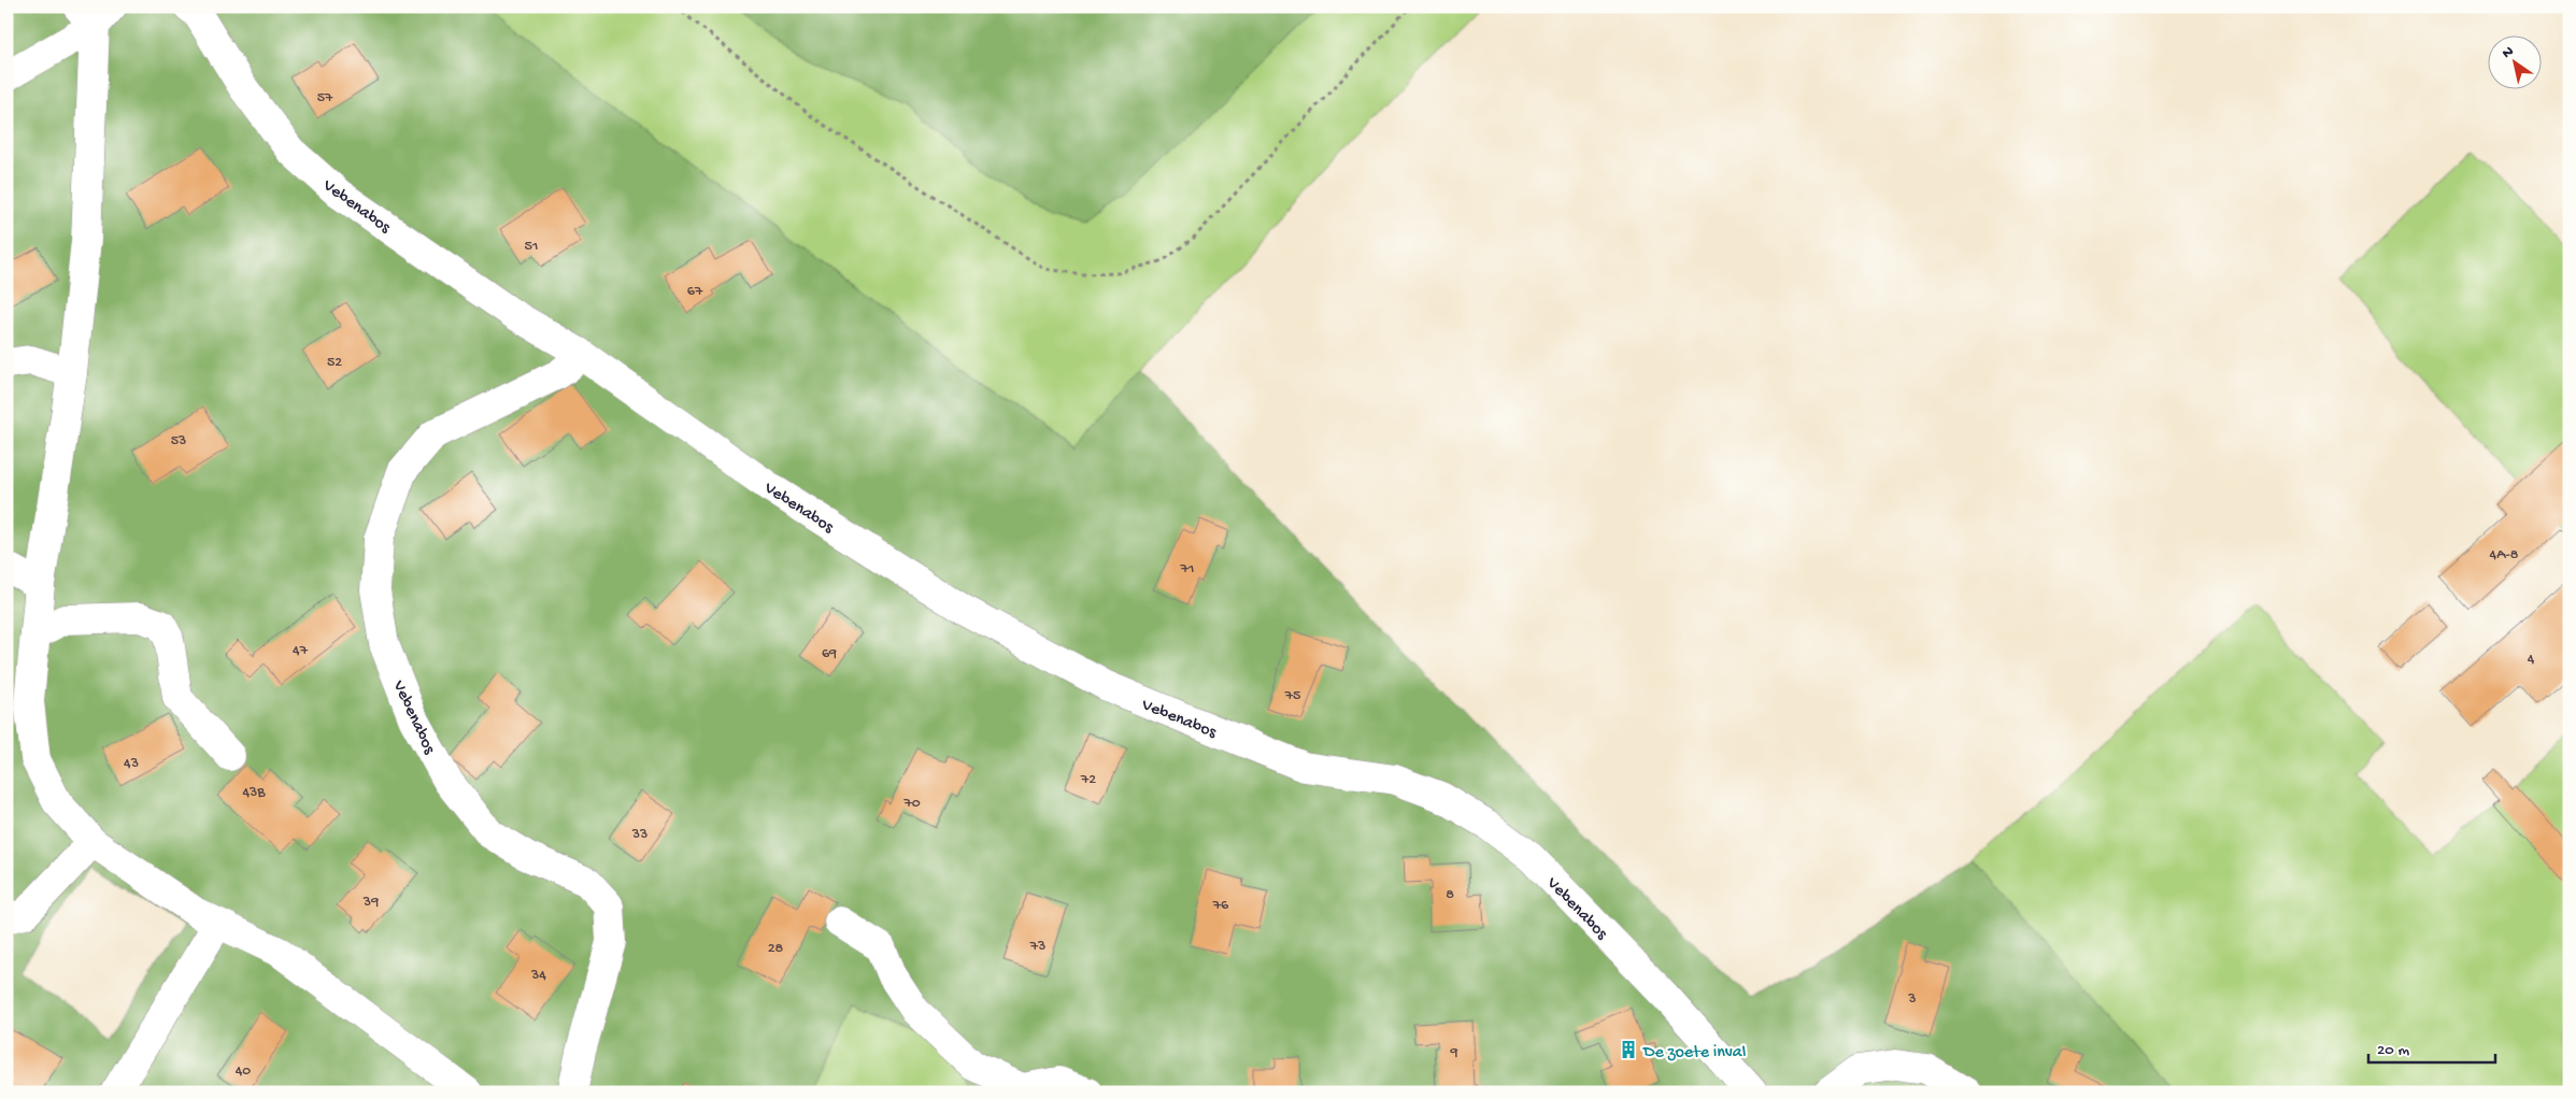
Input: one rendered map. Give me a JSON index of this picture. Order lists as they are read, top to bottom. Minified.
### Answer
{"streets":{"street":["Vebenabos"]},"places":{"building":["De zoete inval"]},"house_numbers":["57","51","67","52","53","4A-8","71","47","69","4","75","43","72","43B","70","33","8","39","76","73","28","34","3","9","40"],"scale_bar":"20 m","north":"top left"}
